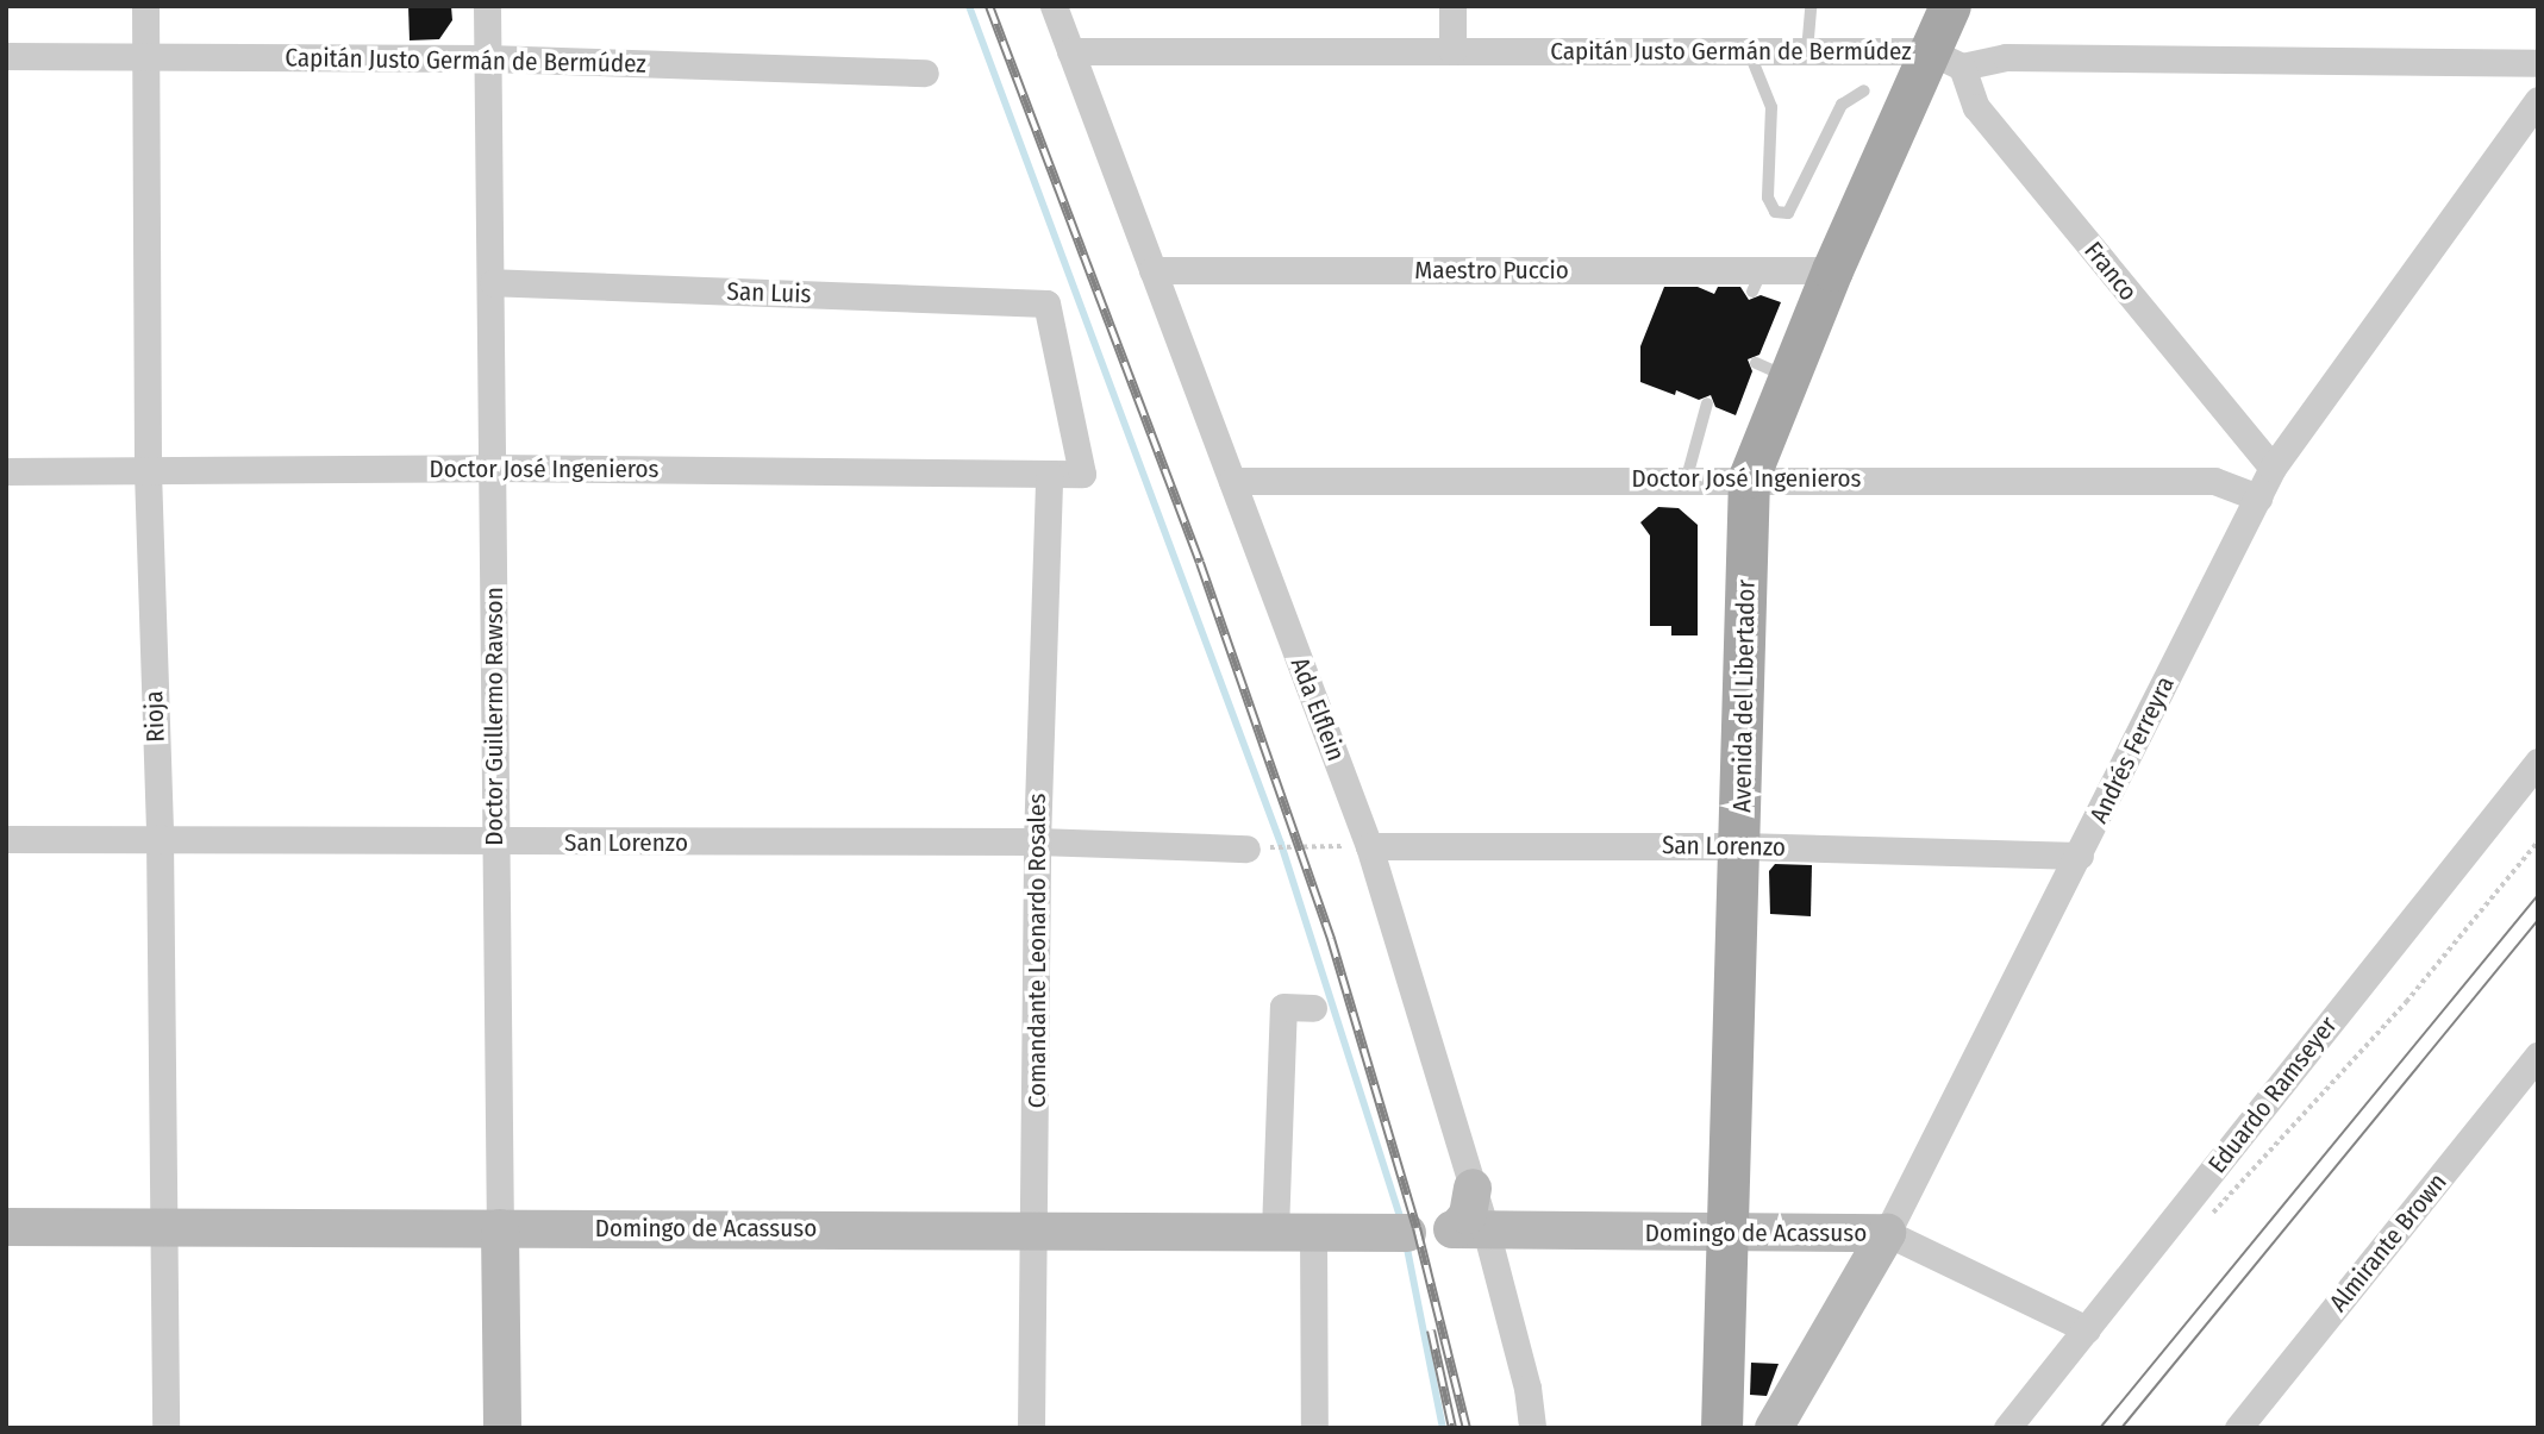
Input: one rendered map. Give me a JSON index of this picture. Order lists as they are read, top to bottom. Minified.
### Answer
{"streets":{"main road":["Avenida del Libertador"],"street":["Capitán Justo Germán de Bermúdez","Maestro Puccio","Franco","San Luis","Doctor José Ingenieros","Ada Elflein","Rioja","Doctor Guillermo Rawson","Andrés Ferreyra","San Lorenzo","Comandante Leonardo Rosales","Eduardo Ramseyer","Domingo de Acassuso","Almirante Brown"]},"crossings":[["Capitán Justo Germán de Bermúdez","Franco"],["Capitán Justo Germán de Bermúdez","Avenida del Libertador"],["Capitán Justo Germán de Bermúdez","Ada Elflein"],["Capitán Justo Germán de Bermúdez","Rioja"],["Capitán Justo Germán de Bermúdez","Doctor Guillermo Rawson"],["Maestro Puccio","Avenida del Libertador"],["Maestro Puccio","Ada Elflein"],["Franco","Avenida del Libertador"],["Franco","Andrés Ferreyra"],["San Luis","Doctor José Ingenieros"],["San Luis","Doctor Guillermo Rawson"],["Doctor José Ingenieros","Avenida del Libertador"],["Doctor José Ingenieros","Ada Elflein"],["Doctor José Ingenieros","Rioja"],["Doctor José Ingenieros","Doctor Guillermo Rawson"],["Doctor José Ingenieros","Andrés Ferreyra"],["Doctor José Ingenieros","Comandante Leonardo Rosales"],["Avenida del Libertador","San Lorenzo"],["Avenida del Libertador","Domingo de Acassuso"],["Ada Elflein","San Lorenzo"],["Rioja","San Lorenzo"],["Rioja","Domingo de Acassuso"],["Doctor Guillermo Rawson","San Lorenzo"],["Doctor Guillermo Rawson","Domingo de Acassuso"],["Andrés Ferreyra","San Lorenzo"],["Andrés Ferreyra","Domingo de Acassuso"],["San Lorenzo","Comandante Leonardo Rosales"],["Comandante Leonardo Rosales","Domingo de Acassuso"],["Eduardo Ramseyer","Domingo de Acassuso"]]}
